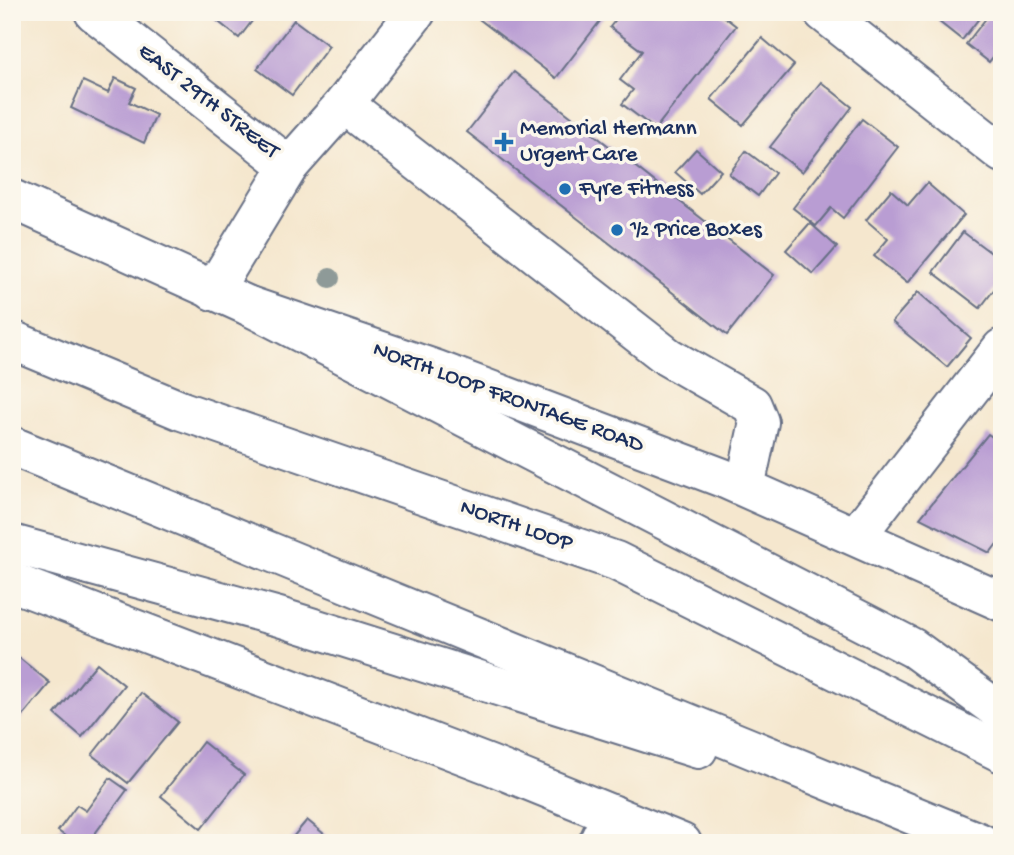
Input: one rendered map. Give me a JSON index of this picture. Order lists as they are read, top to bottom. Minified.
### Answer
{"streets":{"main road":["EAST 29TH STREET","NORTH LOOP FRONTAGE ROAD","NORTH LOOP"]},"places":{"health":["Memorial Hermann Urgent Care"],"other":["Fyre Fitness","½ Price Boxes"]}}
